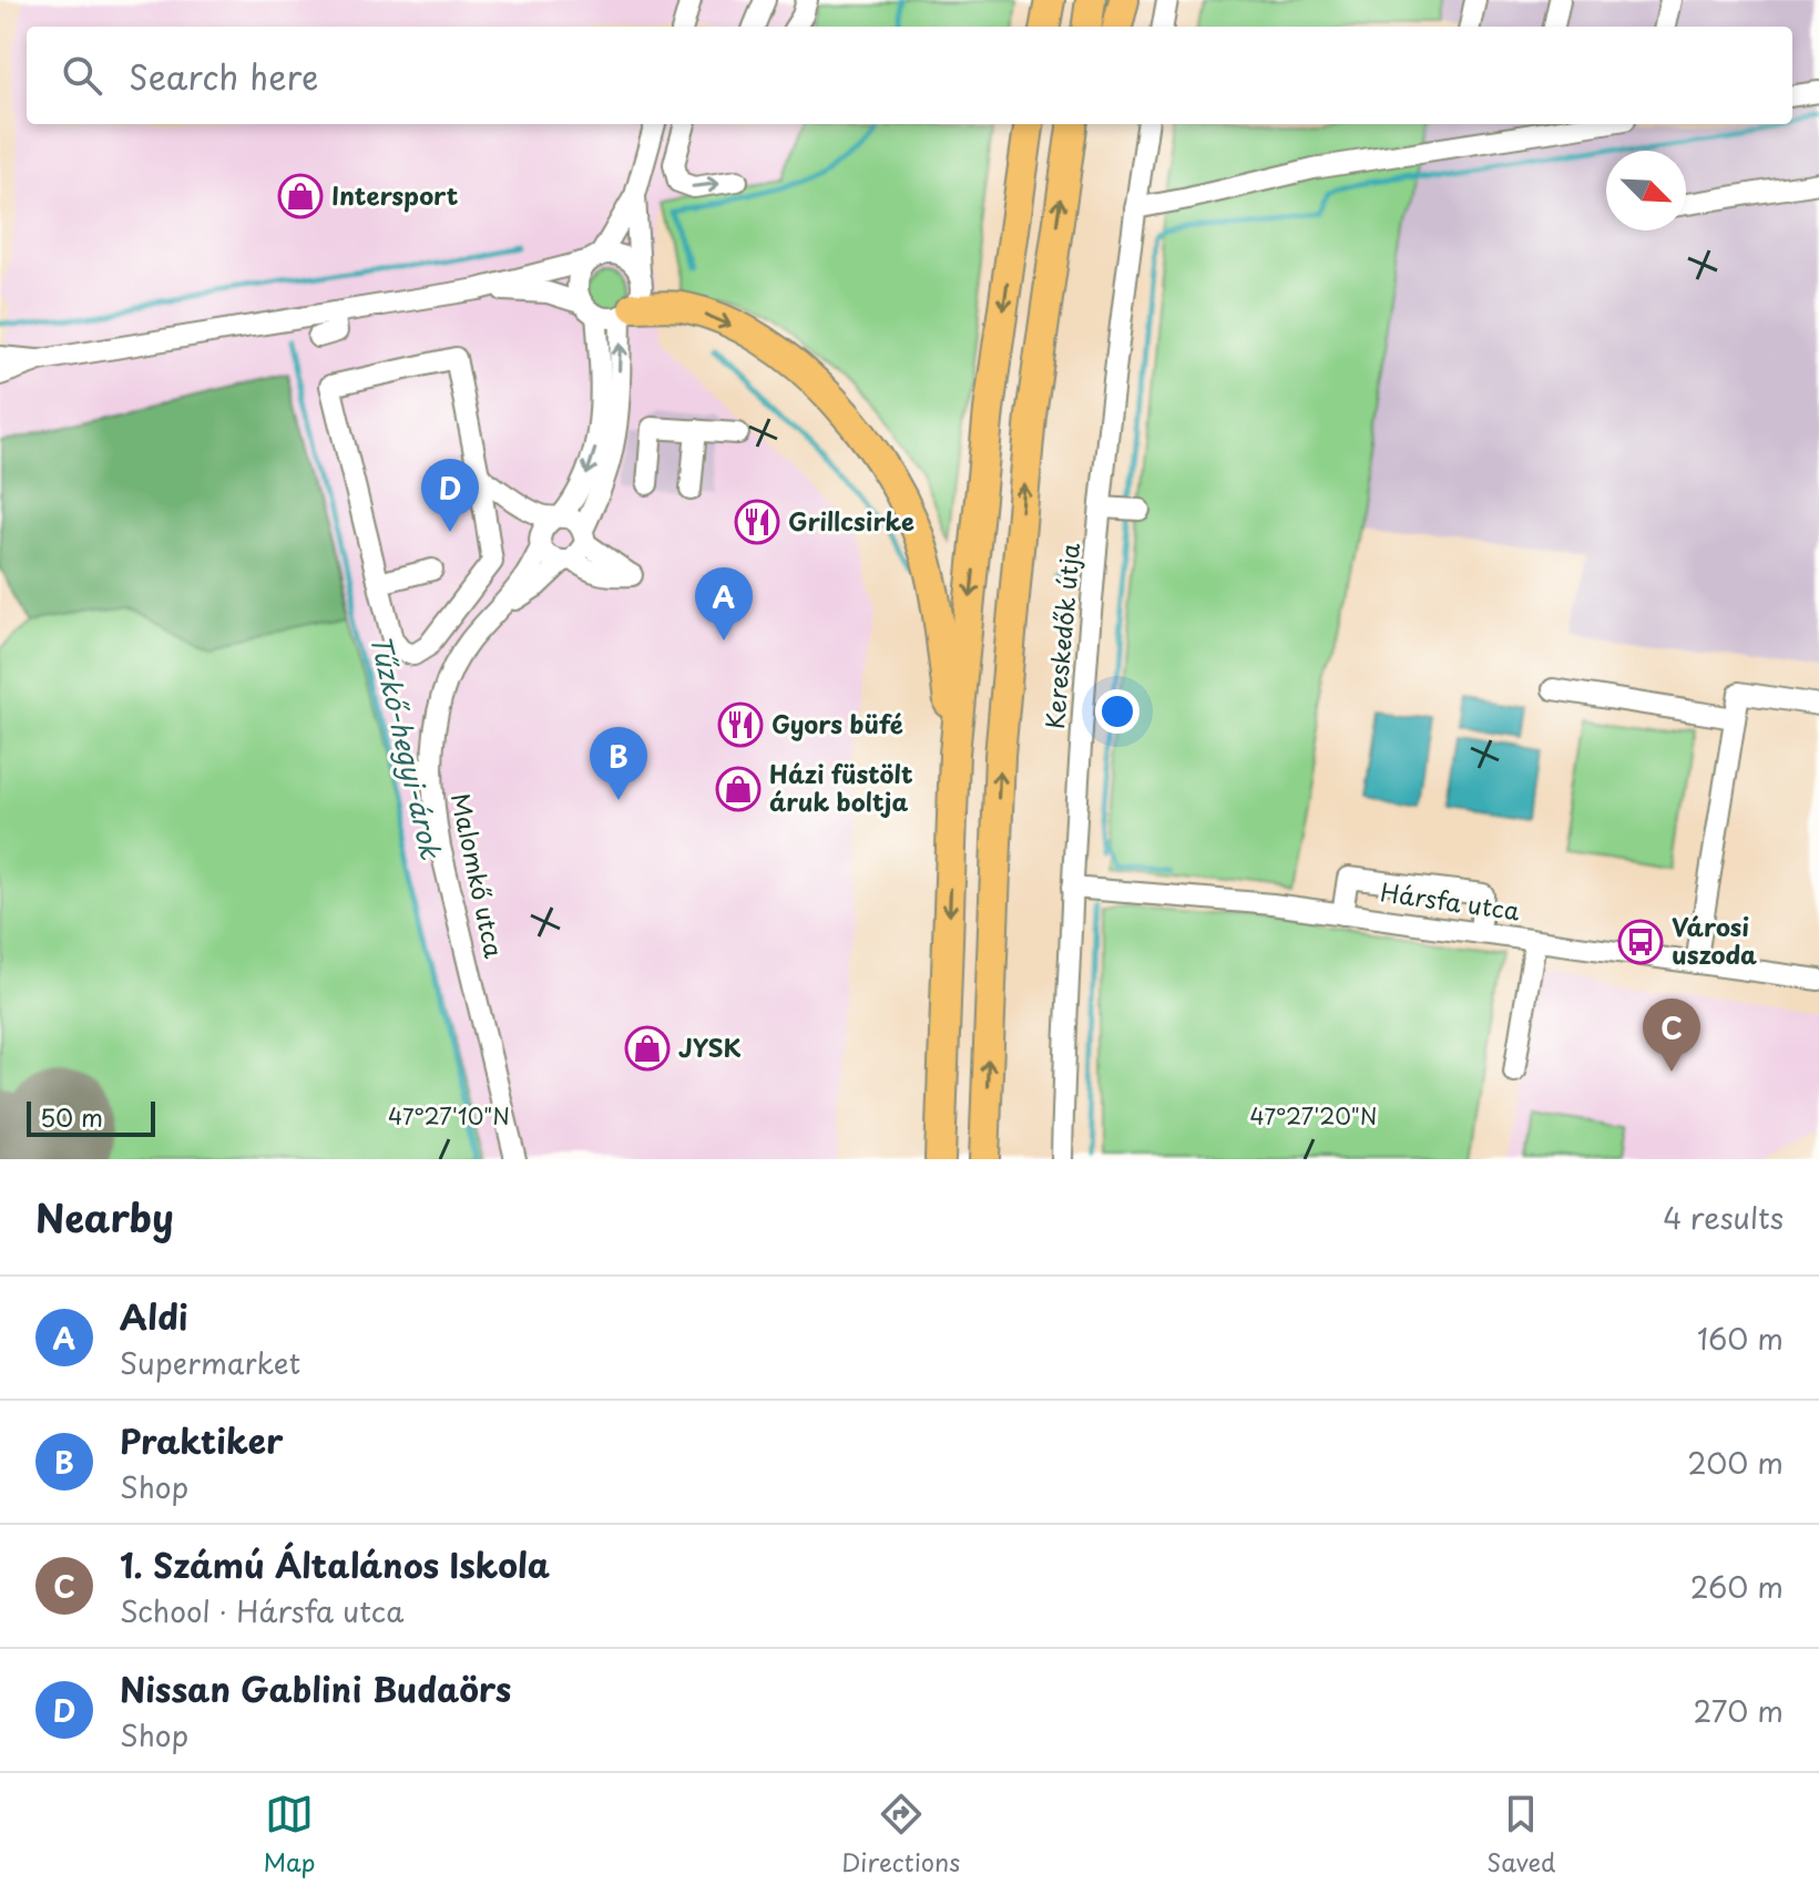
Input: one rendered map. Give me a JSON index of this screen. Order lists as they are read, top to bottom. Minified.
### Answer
{"streets":{"street":["Kereskedők útja","Malomkő utca","Hársfa utca"]},"crossings":[["Kereskedők útja","Hársfa utca"]],"water":["Tűzkő-hegyi-árok"],"places":{"shop":["Intersport","Házi füstölt áruk boltja","JYSK"],"restaurant":["Grillcsirke","Gyors büfé"],"bus stop":["Városi uszoda"]},"scale_bar":"50 m","north":"bottom right","page":{"search":"Search here","pins":["D","A","B","C"],"scale":"50 m","heading":["Nearby","4 results"],"list":[{"mark":"A","name":"Aldi","note":"Supermarket","value":"160 m"},{"mark":"B","name":"Praktiker","note":"Shop","value":"200 m"},{"mark":"C","name":"1. Számú Általános Iskola","note":"School · Hársfa utca","value":"260 m"},{"mark":"D","name":"Nissan Gablini Budaörs","note":"Shop","value":"270 m"}],"nav":["Map","Directions","Saved"]},"coordinates":["47°27'10\"N","47°27'20\"N"]}
